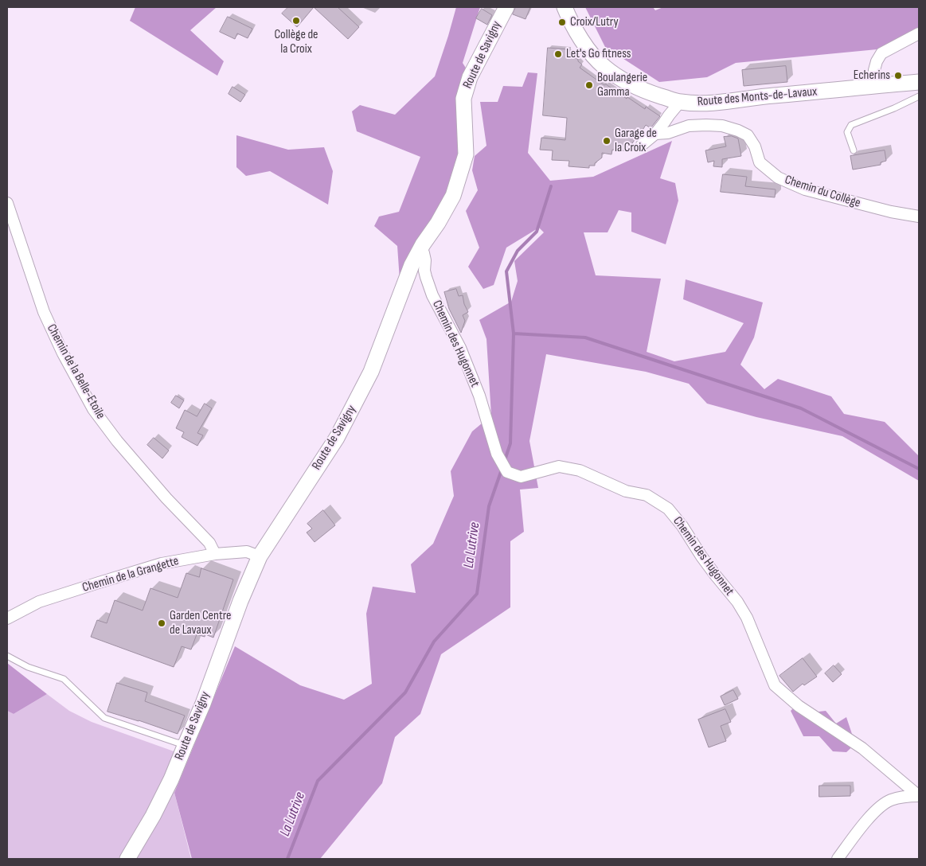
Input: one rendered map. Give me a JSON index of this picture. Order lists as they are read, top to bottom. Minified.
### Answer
{"streets":{"street":["Route de Savigny","Route des Monts-de-Lavaux","Chemin du Collège","Chemin des Hugonnet","Chemin de la Belle-Etoile","Chemin de la Grangette"]},"crossings":[["Route de Savigny","Chemin des Hugonnet"],["Route de Savigny","Chemin de la Grangette"],["Chemin de la Belle-Etoile","Chemin de la Grangette"]],"water":["La Lutrive"],"places":["Collège de la Croix","Croix/Lutry","Let's Go fitness","Echerins","Boulangerie Gamma","Garage de la Croix","Garden Centre de Lavaux"]}
